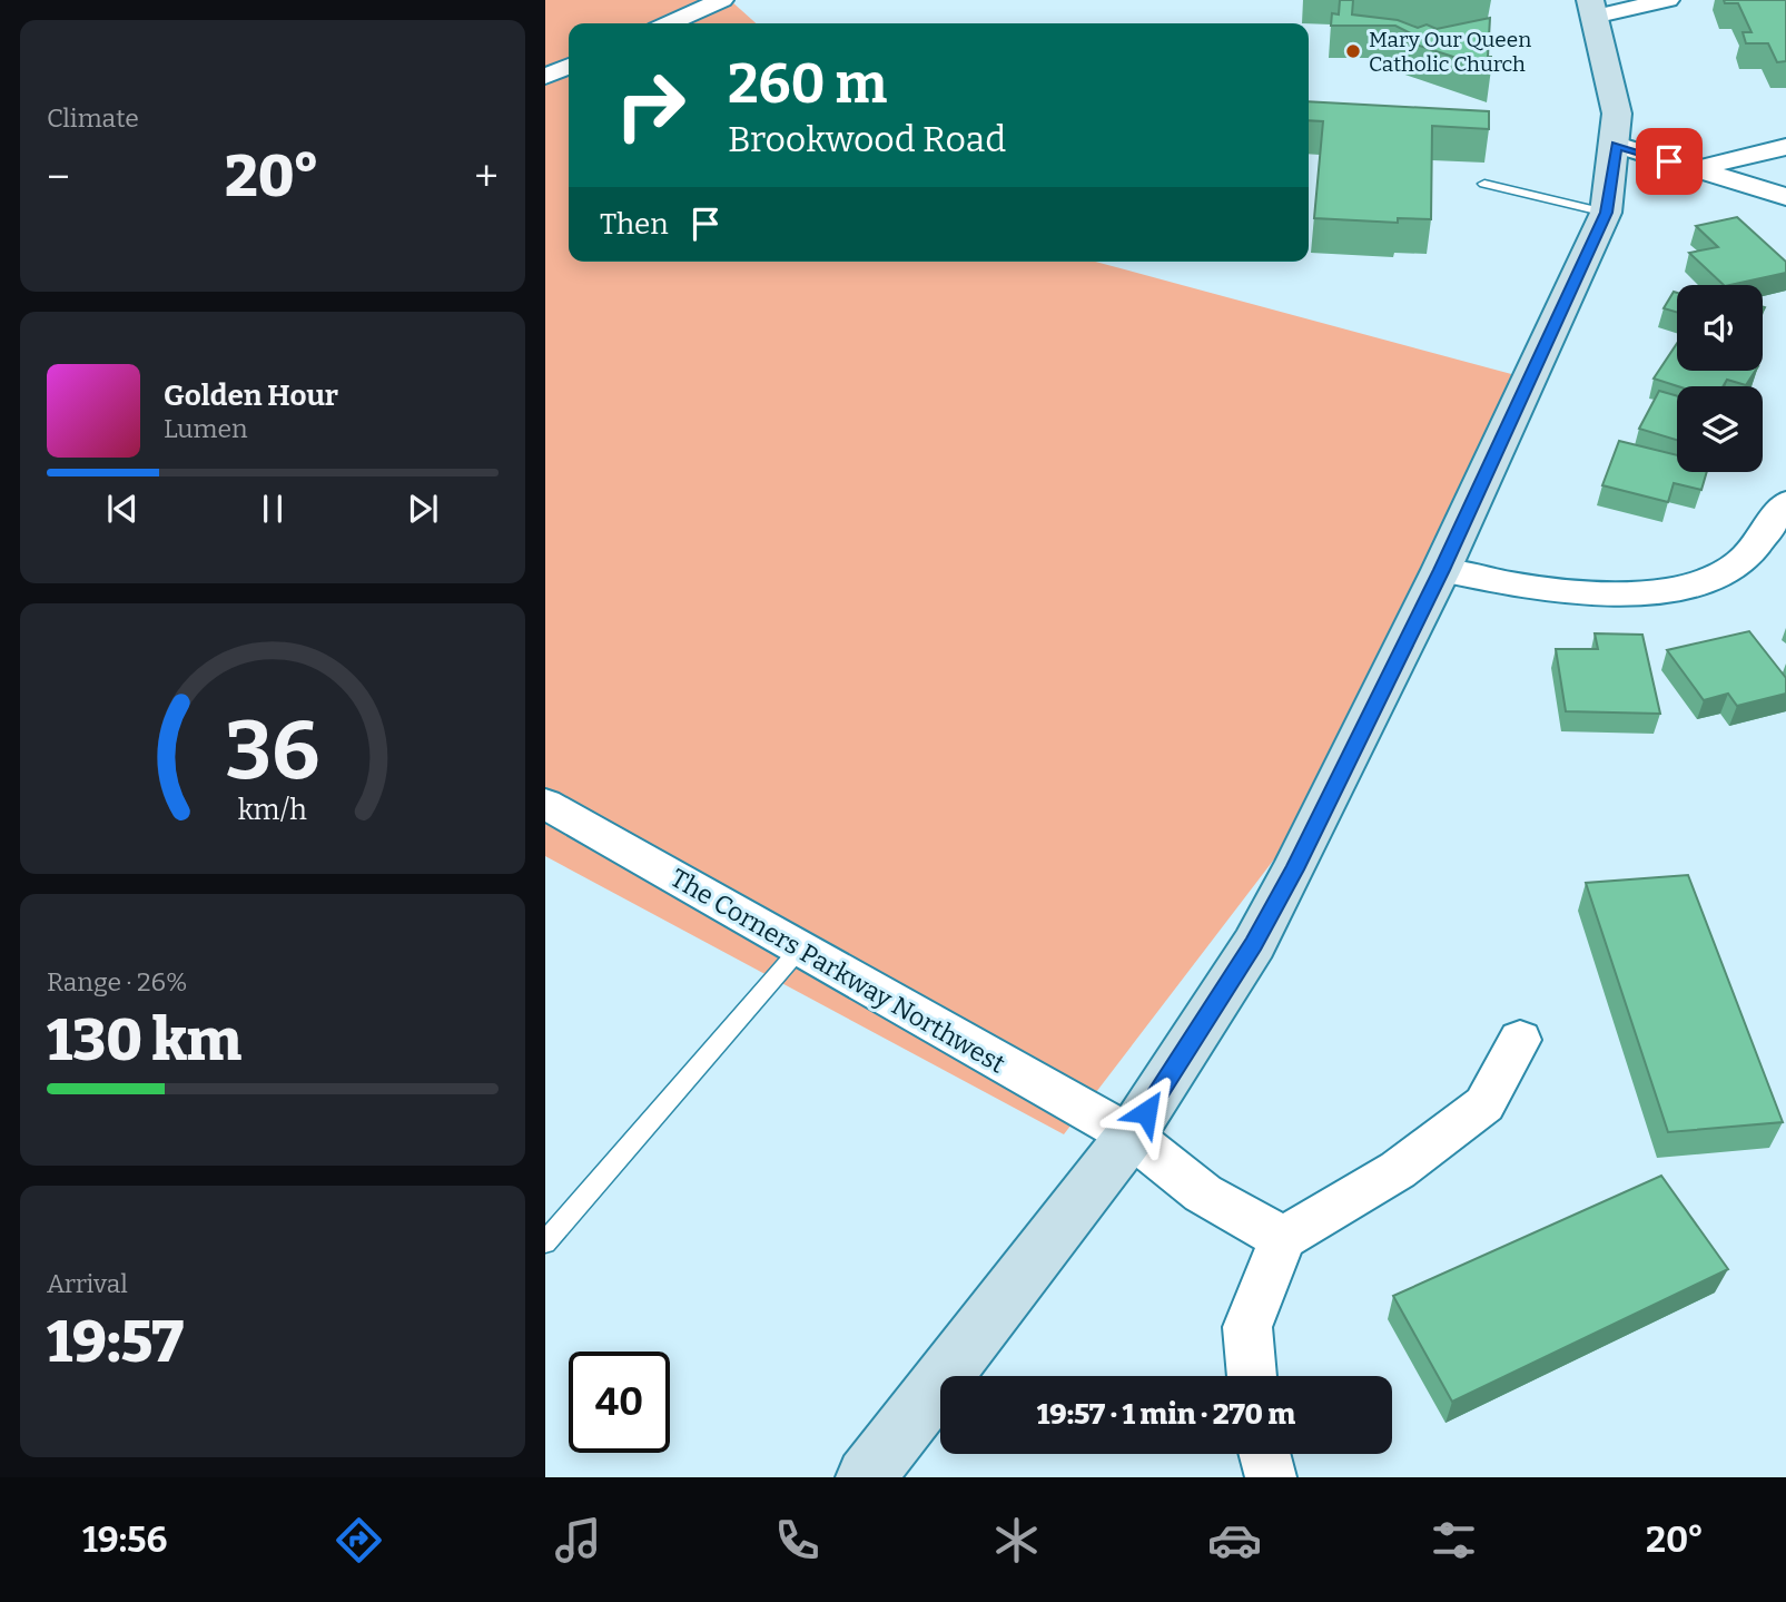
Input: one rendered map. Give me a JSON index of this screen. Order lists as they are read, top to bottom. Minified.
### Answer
{"streets":{"street":["The Corners Parkway Northwest"]},"places":["Mary Our Queen Catholic Church"],"page":{"tile":["Climate",["Range · 26%","130 km"],["Arrival","19:57"]],"turn":["260 m","Brookwood Road"],"heat":["−","20°","+"],"then":"Then","song":["Golden Hour","Lumen"],"limit":"40","trip":"19:57 · 1 min · 270 m","tabs":["19:56","20°"],"gauge":["36","km/h"]}}
